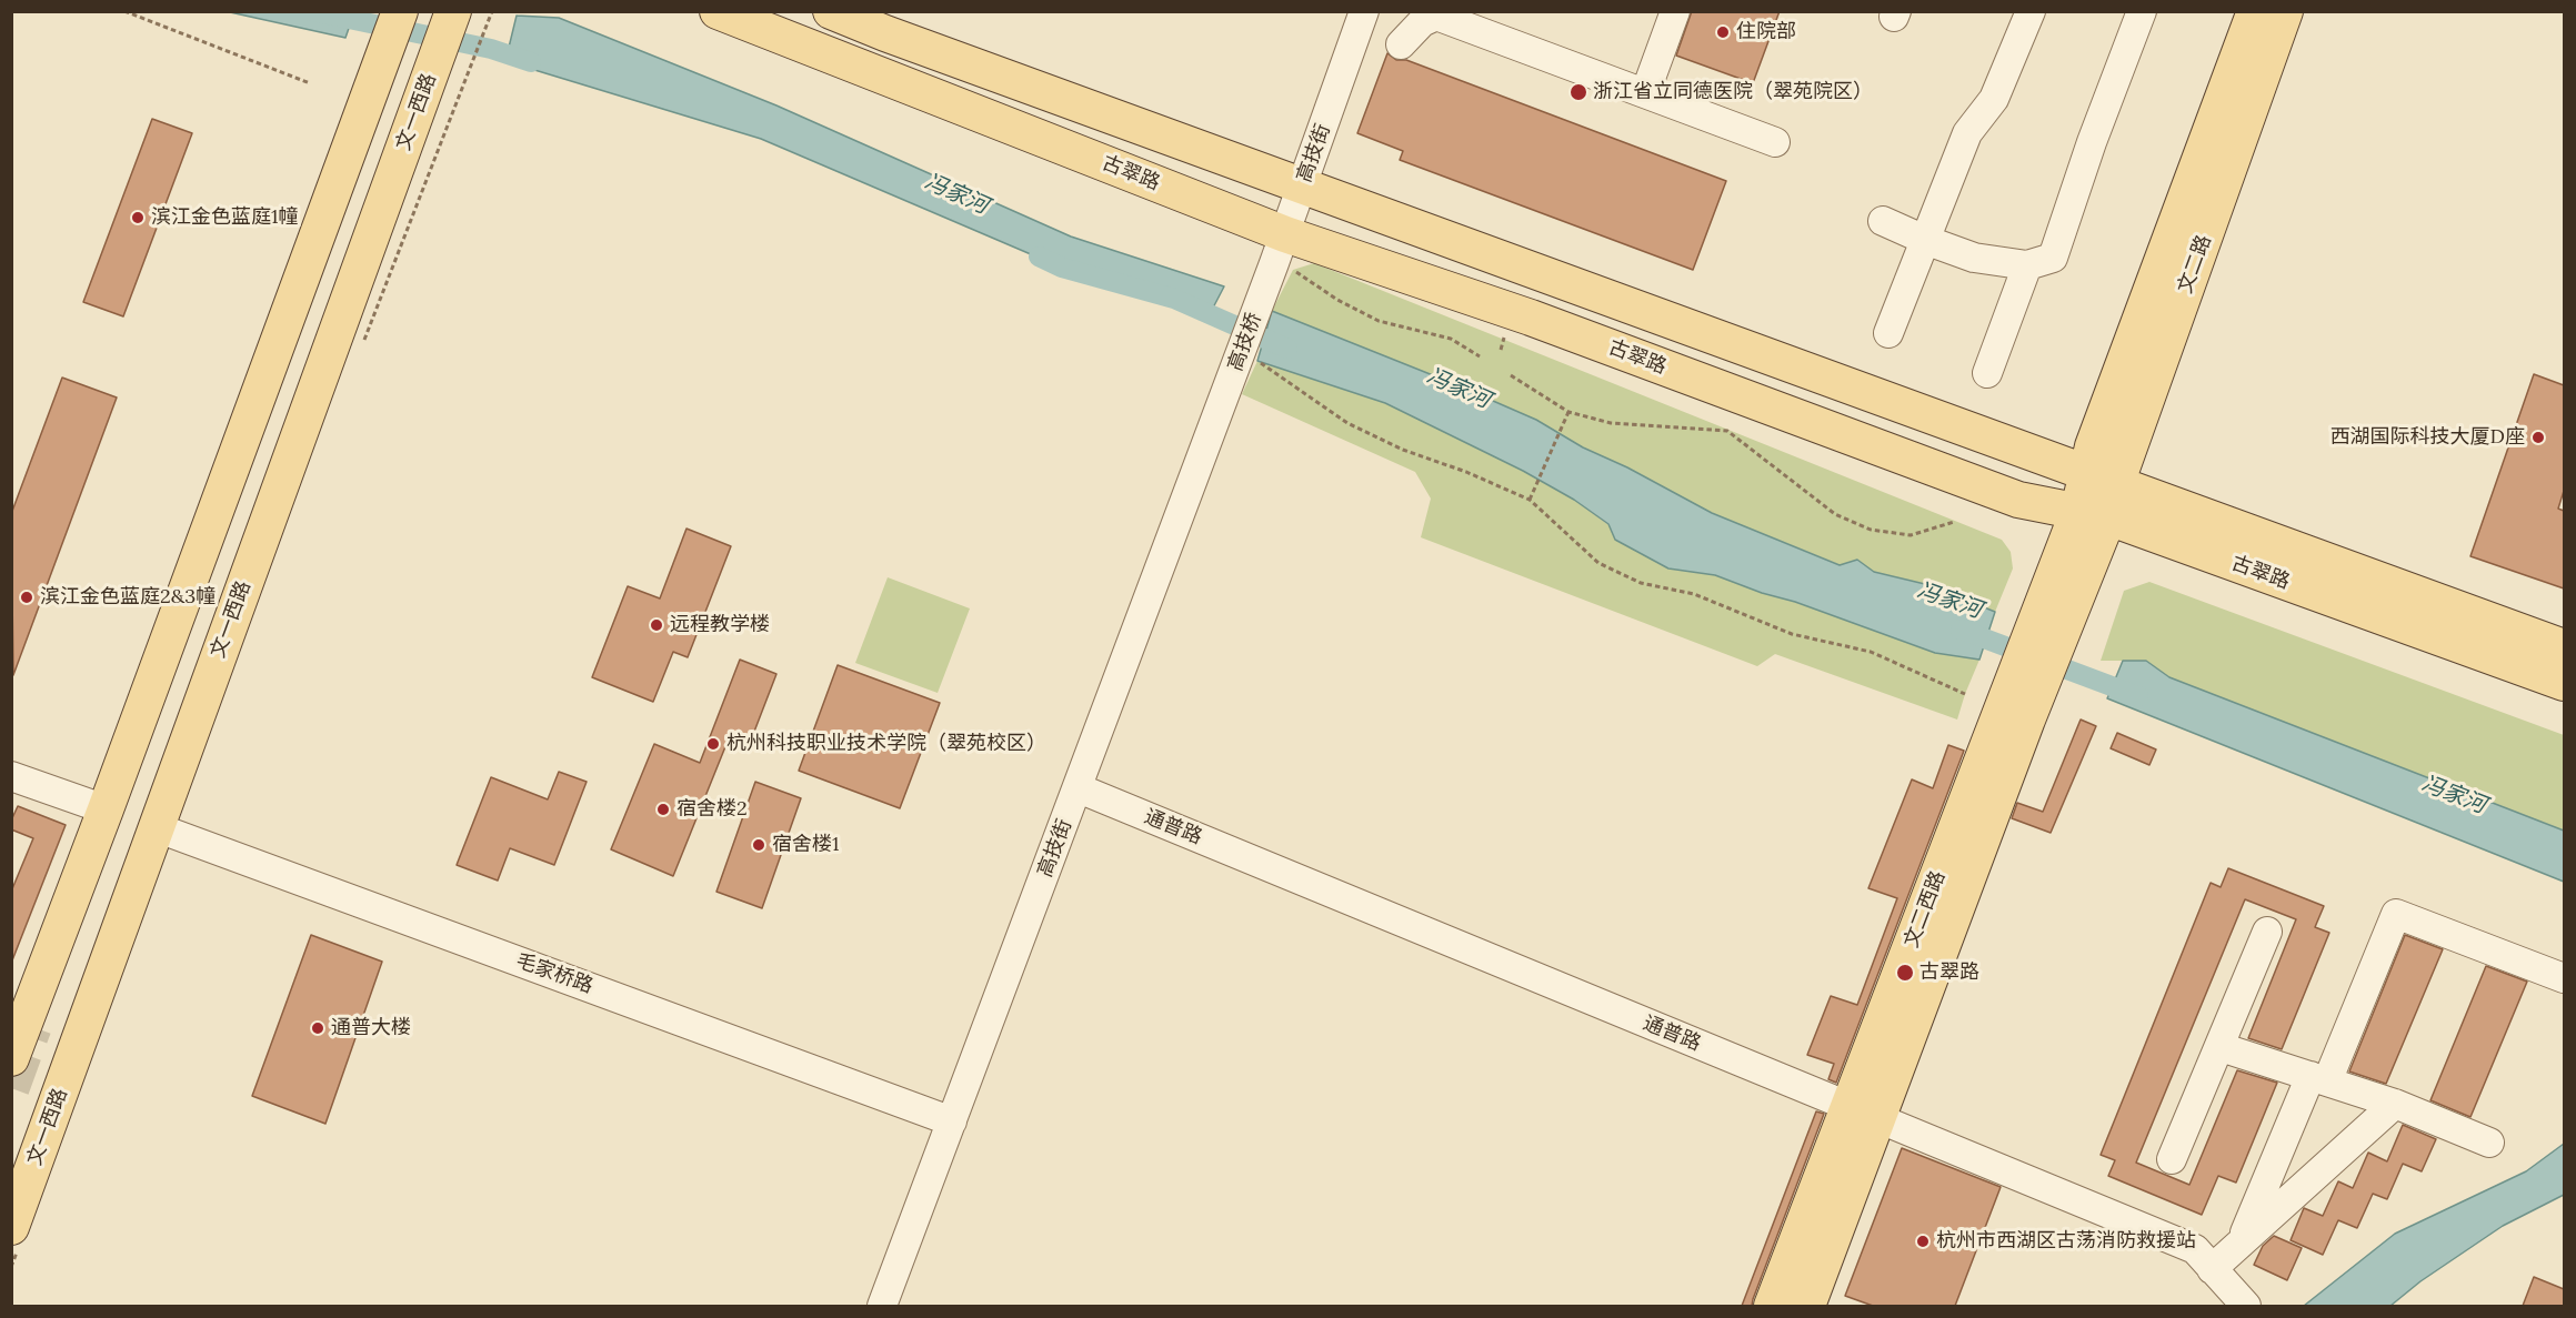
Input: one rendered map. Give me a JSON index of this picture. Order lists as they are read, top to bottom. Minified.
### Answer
{"streets":{"main road":["文一西路","古翠路","文二路","文二西路"],"street":["高技街","高技桥","通普路","毛家桥路"]},"crossings":[["文一西路","毛家桥路"],["高技街","古翠路"],["高技街","高技桥"],["高技街","通普路"],["高技街","毛家桥路"],["古翠路","文二路"],["古翠路","文二西路"],["文二路","文二西路"],["通普路","文二西路"]],"water":["冯家河"],"places":["住院部","浙江省立同德医院（翠苑院区）","滨江金色蓝庭1幢","西湖国际科技大厦D座","滨江金色蓝庭2&3幢","远程教学楼","杭州科技职业技术学院（翠苑校区）","宿舍楼2","宿舍楼1","古翠路","通普大楼","杭州市西湖区古荡消防救援站"]}
